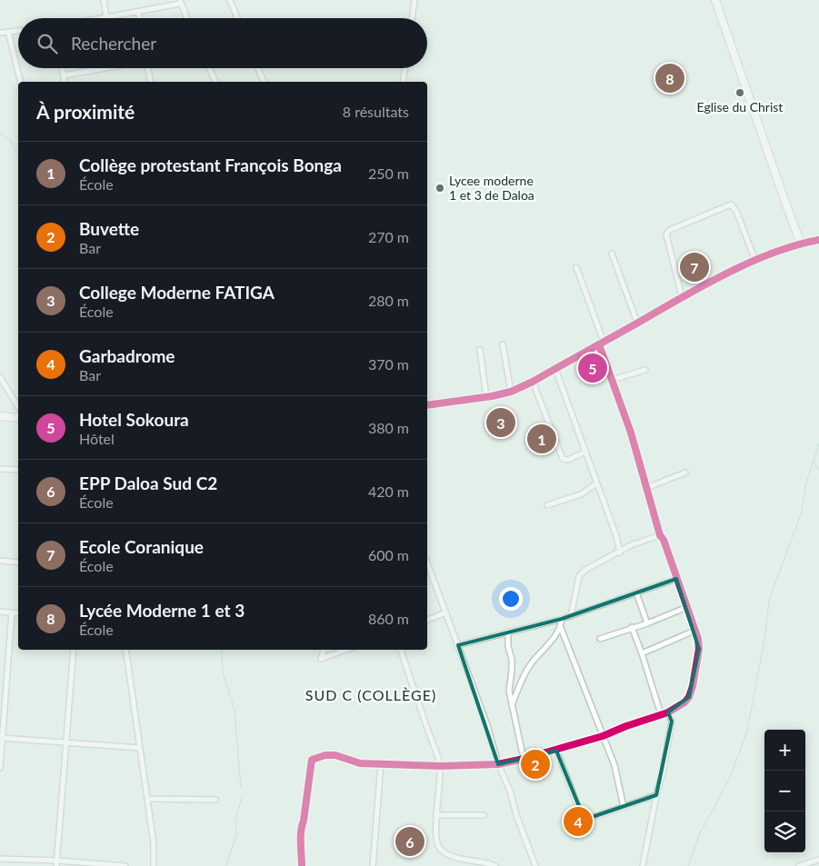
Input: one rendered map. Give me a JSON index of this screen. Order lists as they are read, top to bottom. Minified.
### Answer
{"districts":["SUD C (COLLÈGE)"],"places":["Eglise du Christ","Lycee moderne 1 et 3 de Daloa"],"page":{"search":"Rechercher","pins":["8","7","5","3","1","2","4","6"],"heading":["À proximité","8 résultats"],"list":[{"mark":"1","name":"Collège protestant François Bonga","note":"École","value":"250 m"},{"mark":"2","name":"Buvette","note":"Bar","value":"270 m"},{"mark":"3","name":"College Moderne FATIGA","note":"École","value":"280 m"},{"mark":"4","name":"Garbadrome","note":"Bar","value":"370 m"},{"mark":"5","name":"Hotel Sokoura","note":"Hôtel","value":"380 m"},{"mark":"6","name":"EPP Daloa Sud C2","note":"École","value":"420 m"},{"mark":"7","name":"Ecole Coranique","note":"École","value":"600 m"},{"mark":"8","name":"Lycée Moderne 1 et 3","note":"École","value":"860 m"}],"map_buttons":["+","−"]}}
